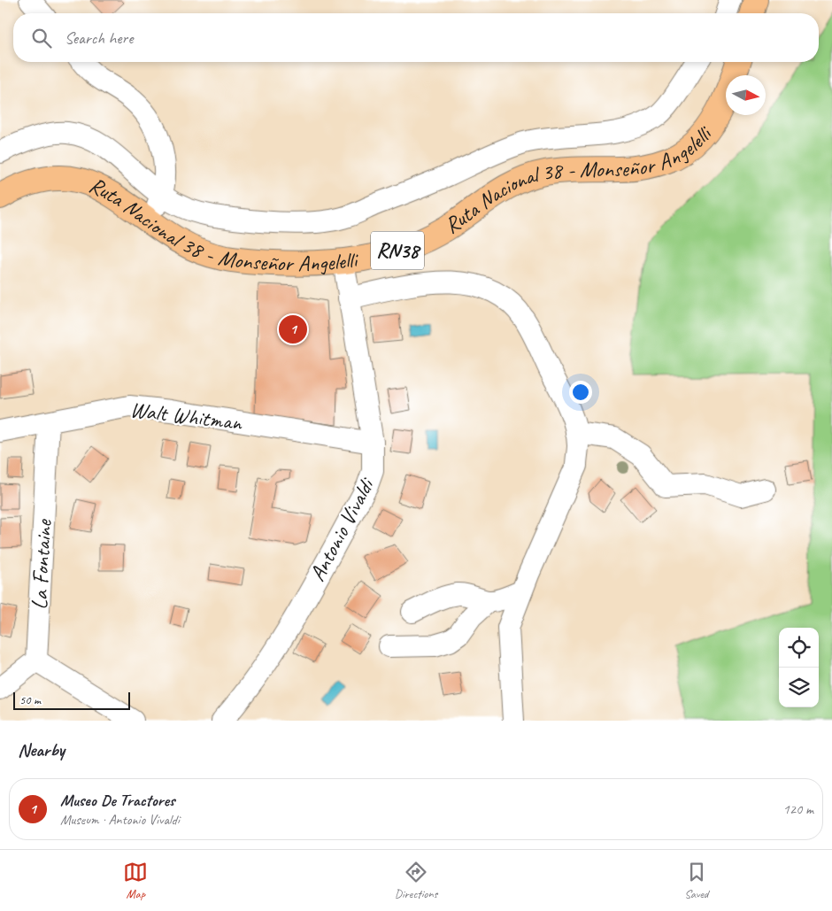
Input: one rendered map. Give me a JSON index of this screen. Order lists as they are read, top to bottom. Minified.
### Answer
{"streets":{"main road":["Ruta Nacional 38 - Monseñor Angelelli","RN38"],"street":["Walt Whitman","Antonio Vivaldi","La Fontaine"]},"crossings":[["Ruta Nacional 38 - Monseñor Angelelli","Antonio Vivaldi"],["Walt Whitman","Antonio Vivaldi"],["Walt Whitman","La Fontaine"]],"scale_bar":"50 m","north":"right","page":{"search":"Search here","pins":"1","scale":"50 m","heading":"Nearby","list":[{"mark":"1","name":"Museo De Tractores","note":"Museum · Antonio Vivaldi","value":"120 m"}],"nav":["Map","Directions","Saved"]}}
